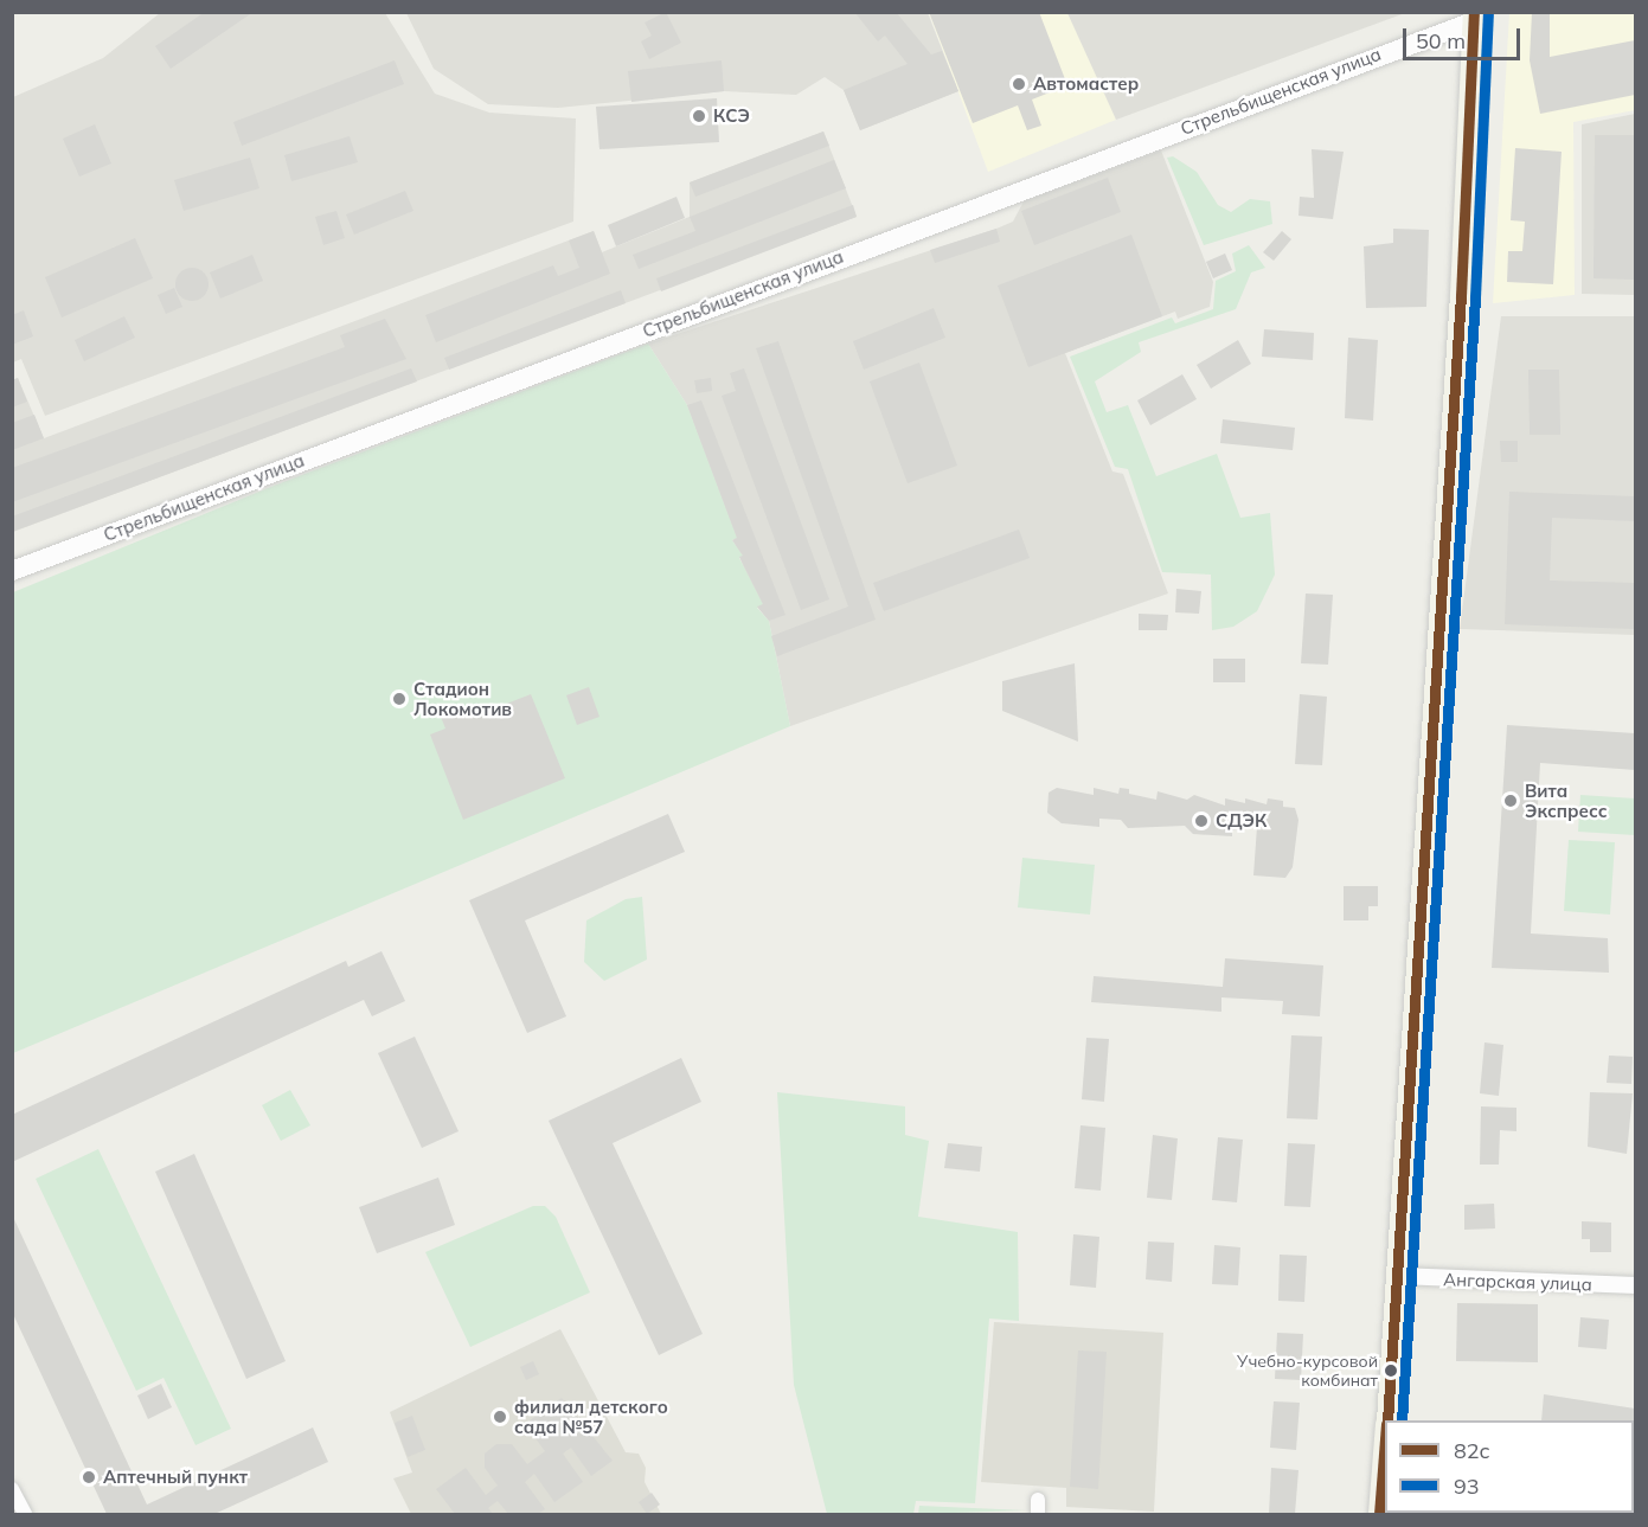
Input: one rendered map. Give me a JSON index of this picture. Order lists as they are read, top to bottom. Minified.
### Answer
{"streets":{"main road":["Стрельбищенская улица"],"street":["Ангарская улица"]},"places":["Автомастер","КСЭ","Стадион Локомотив","Вита Экспресс","СДЭК","Учебно-курсовой комбинат","филиал детского сада №57","Аптечный пункт"],"lines":["transit line 82с","transit line 93"],"legend":["82с","93"],"scale_bar":"50 m"}
